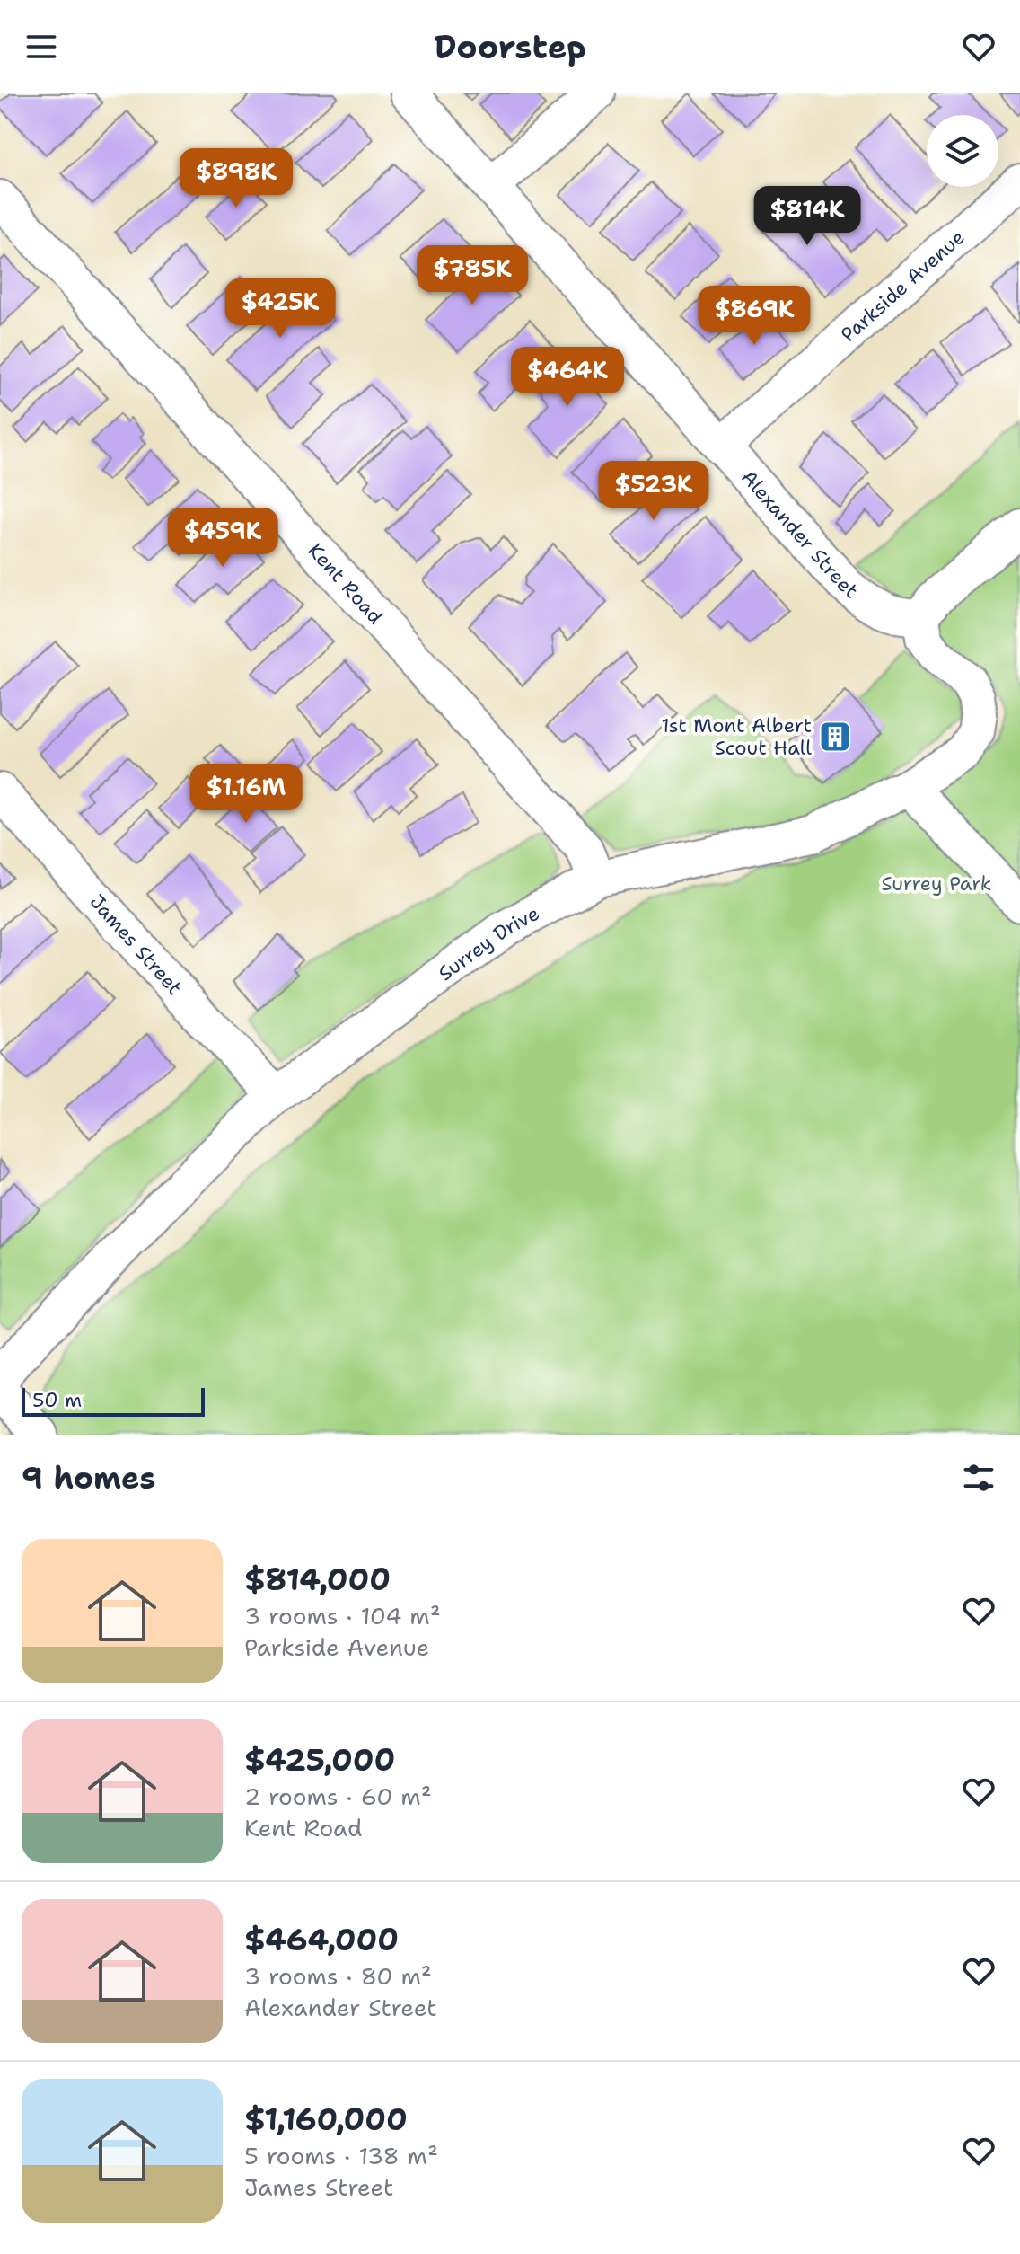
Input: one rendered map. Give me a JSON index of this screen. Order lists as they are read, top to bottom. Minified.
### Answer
{"streets":{"street":["Parkside Avenue","Alexander Street","Kent Road","Surrey Drive","James Street"]},"crossings":[["Parkside Avenue","Alexander Street"],["Alexander Street","Surrey Drive"],["Kent Road","Surrey Drive"],["Surrey Drive","James Street"]],"parks":["Surrey Park"],"places":{"building":["1st Mont Albert Scout Hall"]},"scale_bar":"50 m","page":{"header":"Doorstep","price":["$898K","$814K","$785K","$425K","$869K","$464K","$523K","$459K","$1.16M"],"scale":"50 m","heading":"9 homes","list":[{"name":"$814,000","note":"3 rooms · 104 m² · Parkside Avenue"},{"name":"$425,000","note":"2 rooms · 60 m² · Kent Road"},{"name":"$464,000","note":"3 rooms · 80 m² · Alexander Street"},{"name":"$1,160,000","note":"5 rooms · 138 m² · James Street"}]}}
